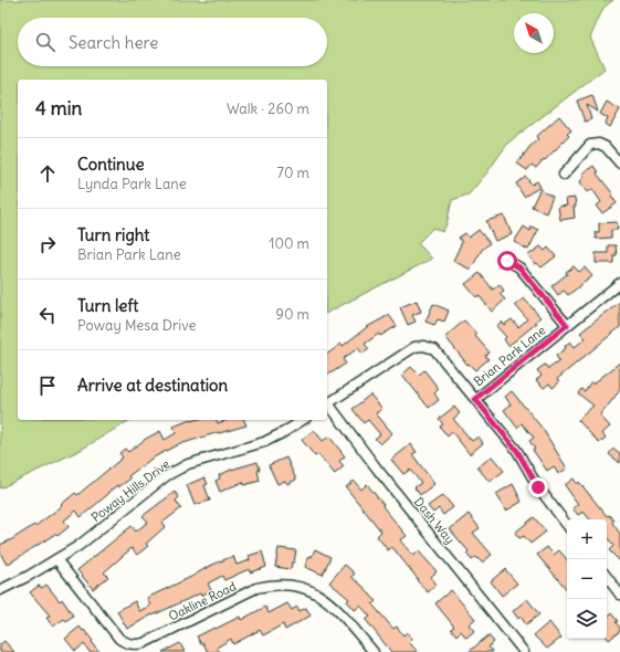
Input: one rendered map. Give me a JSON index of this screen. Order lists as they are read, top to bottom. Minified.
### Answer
{"streets":{"street":["Brian Park Lane","Poway Hills Drive","Dash Way","Oakline Road"]},"crossings":[["Poway Hills Drive","Oakline Road"]],"north":"top left","page":{"search":"Search here","heading":["4 min","Walk · 260 m"],"list":[["Continue","Lynda Park Lane","70 m"],["Turn right","Brian Park Lane","100 m"],["Turn left","Poway Mesa Drive","90 m"],"Arrive at destination"],"map_buttons":["+","−"]}}
